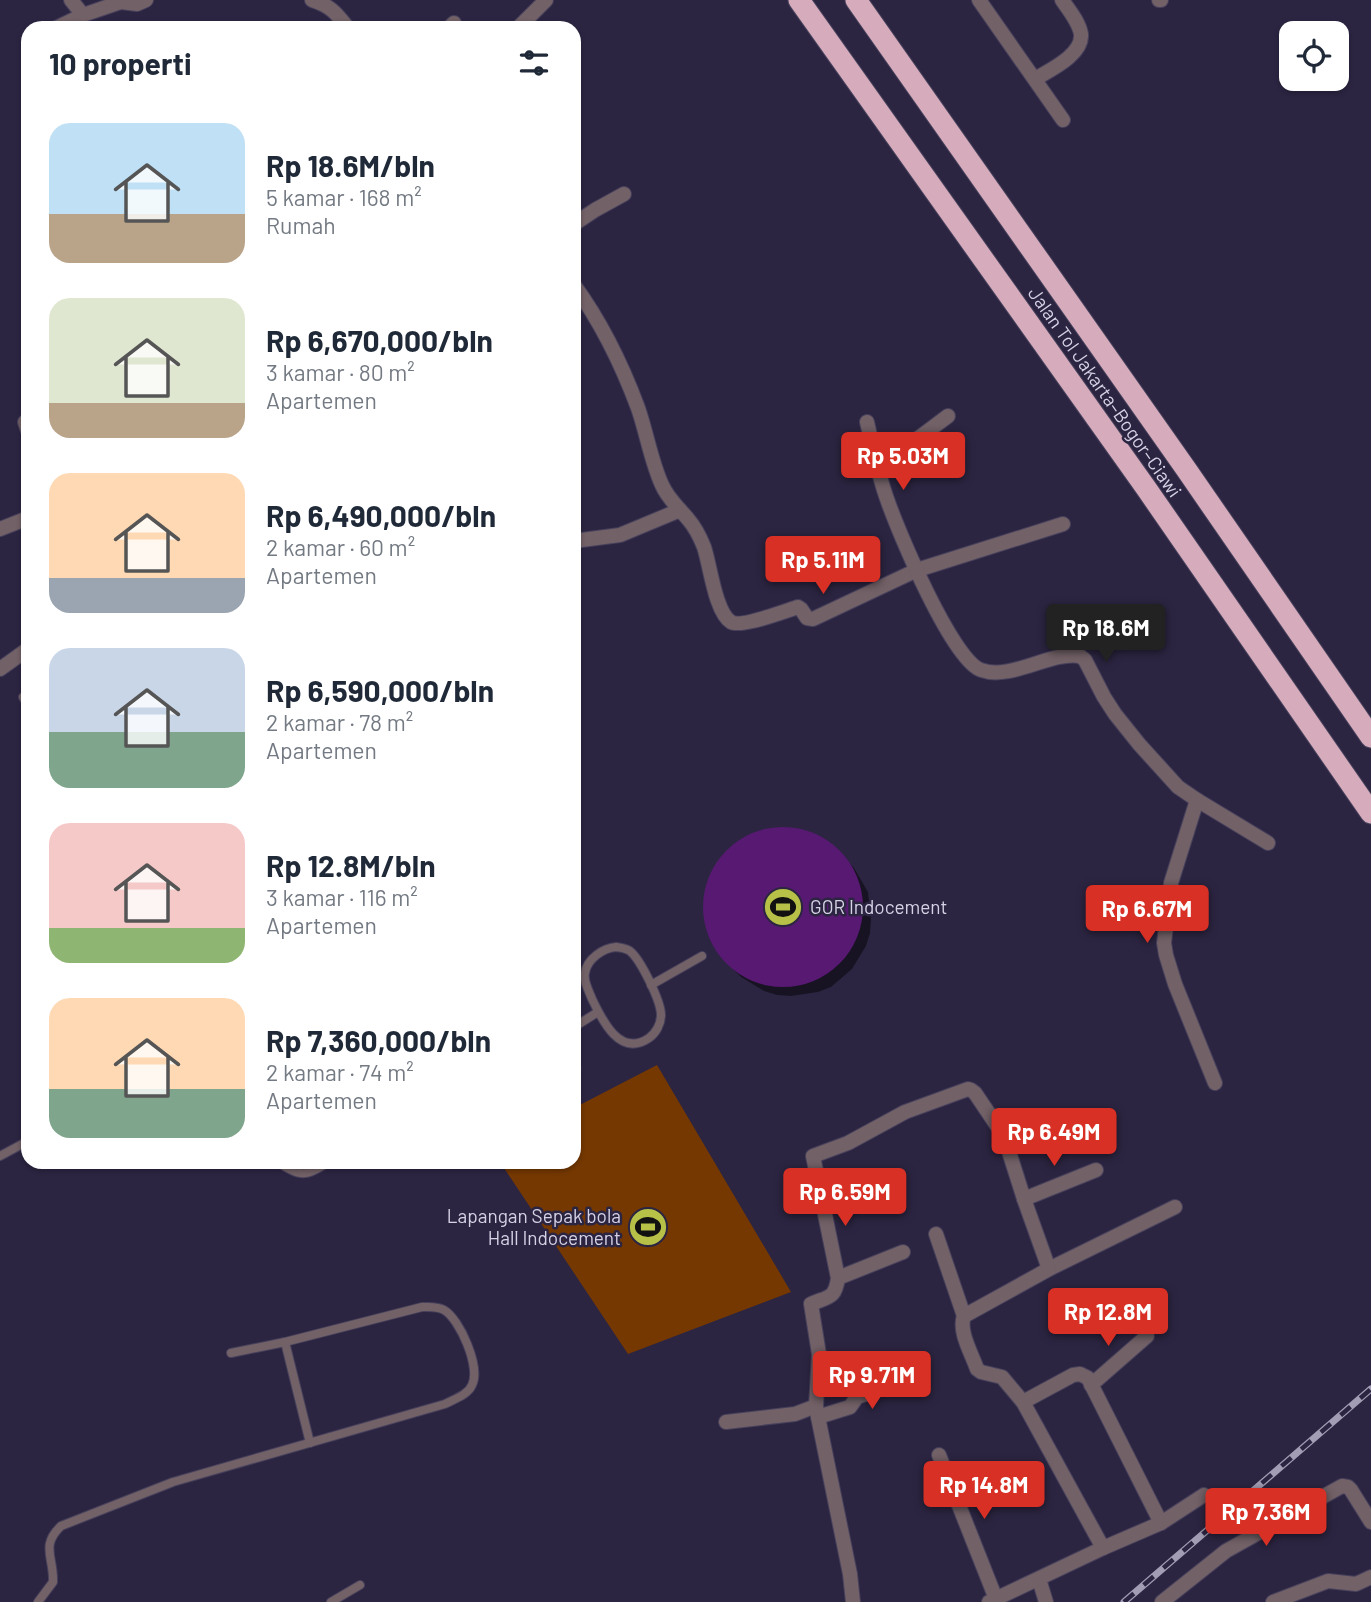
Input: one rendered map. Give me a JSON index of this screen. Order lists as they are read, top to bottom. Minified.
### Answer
{"streets":{"highway":["Jalan Tol Jakarta–Bogor–Ciawi"]},"places":{"sports":["GOR Indocement","Lapangan Sepak bola Hall Indocement"]},"page":{"heading":"10 properti","list":[{"name":"Rp 18.6M/bln","note":"5 kamar · 168 m² · Rumah"},{"name":"Rp 6,670,000/bln","note":"3 kamar · 80 m² · Apartemen"},{"name":"Rp 6,490,000/bln","note":"2 kamar · 60 m² · Apartemen"},{"name":"Rp 6,590,000/bln","note":"2 kamar · 78 m² · Apartemen"},{"name":"Rp 12.8M/bln","note":"3 kamar · 116 m² · Apartemen"},{"name":"Rp 7,360,000/bln","note":"2 kamar · 74 m² · Apartemen"}],"price":["Rp 5.03M","Rp 5.11M","Rp 18.6M","Rp 6.67M","Rp 6.49M","Rp 6.59M","Rp 12.8M","Rp 9.71M","Rp 14.8M","Rp 7.36M"]}}
